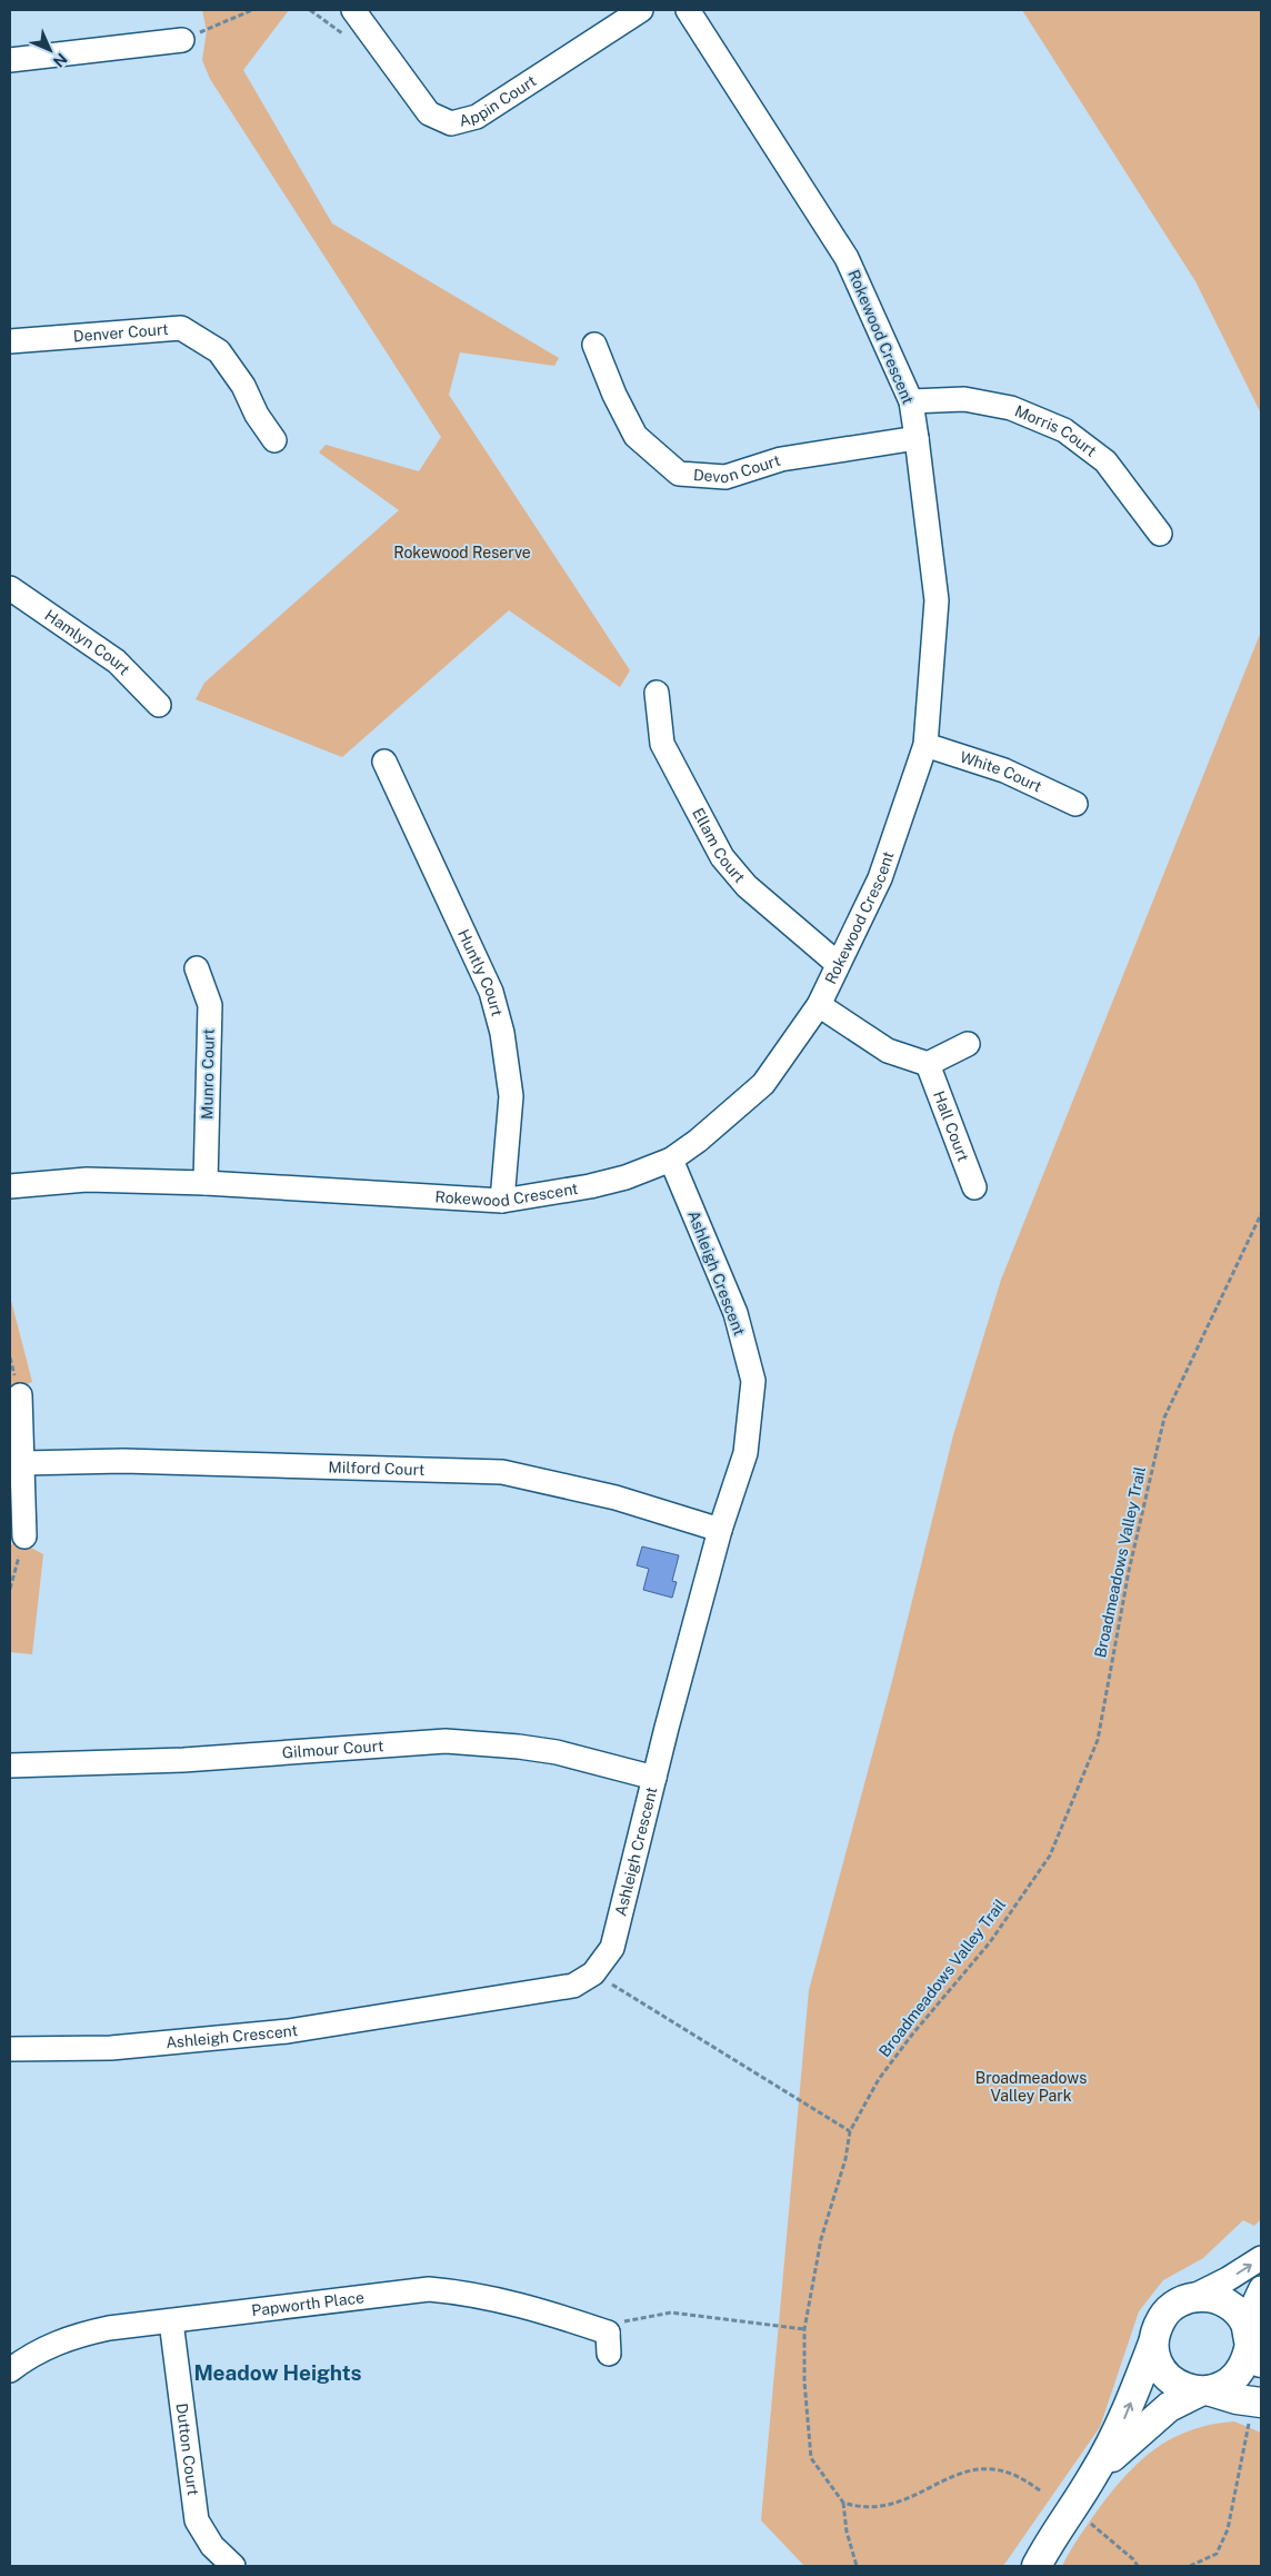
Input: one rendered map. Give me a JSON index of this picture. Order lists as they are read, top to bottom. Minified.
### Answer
{"streets":{"street":["Appin Court","Denver Court","Rokewood Crescent","Morris Court","Devon Court","Hamlyn Court","White Court","Ellam Court","Huntly Court","Munro Court","Hall Court","Ashleigh Crescent","Milford Court","Gilmour Court","Papworth Place","Dutton Court"],"path":["Broadmeadows Valley Trail"]},"crossings":[["Rokewood Crescent","Morris Court"],["Rokewood Crescent","Devon Court"],["Rokewood Crescent","White Court"],["Rokewood Crescent","Ellam Court"],["Rokewood Crescent","Huntly Court"],["Rokewood Crescent","Munro Court"],["Rokewood Crescent","Ashleigh Crescent"],["Ashleigh Crescent","Milford Court"],["Ashleigh Crescent","Gilmour Court"],["Papworth Place","Dutton Court"]],"districts":["Meadow Heights"],"parks":["Rokewood Reserve","Broadmeadows Valley Park"],"north":"bottom right"}
